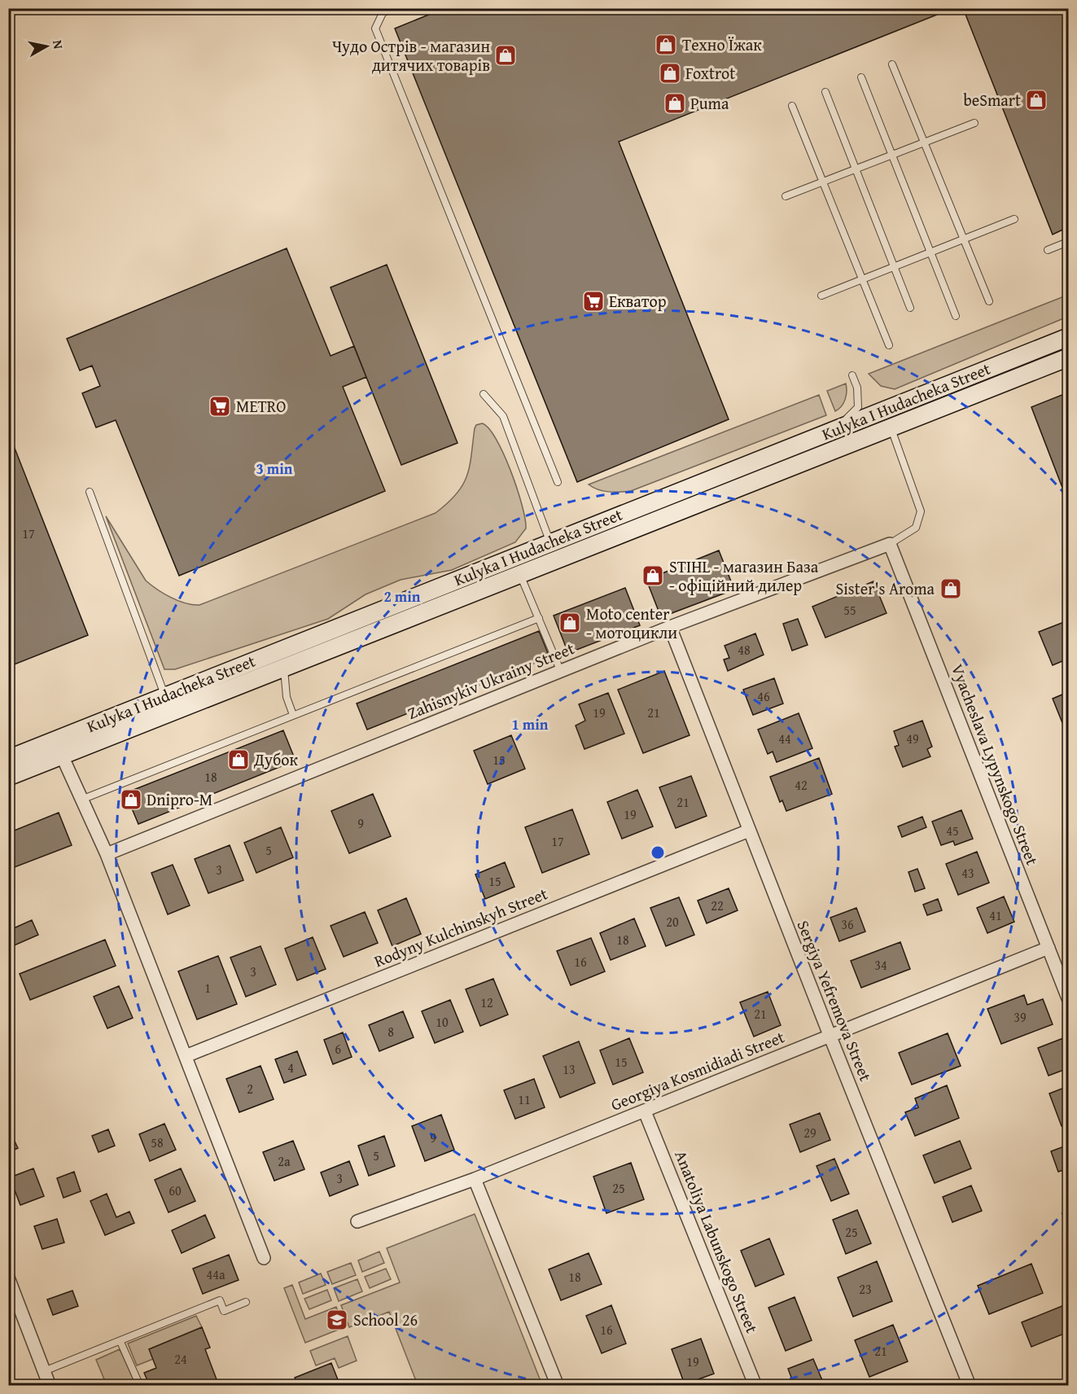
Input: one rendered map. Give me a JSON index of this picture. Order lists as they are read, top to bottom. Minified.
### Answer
{"streets":{"main road":["Kulyka I Hudacheka Street"],"street":["Zahisnykiv Ukrainy Street","Vyacheslava Lypynskogo Street","Rodyny Kulchinskyh Street","Sergiya Yefremova Street","Georgiya Kosmidiadi Street","Anatoliya Labunskogo Street"]},"crossings":[["Zahisnykiv Ukrainy Street","Vyacheslava Lypynskogo Street"],["Zahisnykiv Ukrainy Street","Sergiya Yefremova Street"],["Vyacheslava Lypynskogo Street","Georgiya Kosmidiadi Street"],["Rodyny Kulchinskyh Street","Sergiya Yefremova Street"],["Sergiya Yefremova Street","Georgiya Kosmidiadi Street"],["Georgiya Kosmidiadi Street","Anatoliya Labunskogo Street"]],"places":{"shop":["Техно Їжак","Чудо Острів - магазин дитячих товарів","Foxtrot","beSmart","Puma","STIHL - магазин База - офіційний дилер","Sister's Aroma","Moto center - мотоцикли","Дубок","Dnipro-M"],"supermarket":["Екватор","METRO"],"school or university":["School 26"]},"house_numbers":["17","55","48","46","19","21","44","49","15","18","42","21","19","9","45","17","5","3","43","15","22","41","20","36","18","16","34","3","1","12","21","39","10","8","6","15","4","13","2","11","29","9","58","5","2а","3","25","60","25","44а","18","23","16","21","24","19"],"north":"right","rings":["3 min","2 min","1 min"]}
